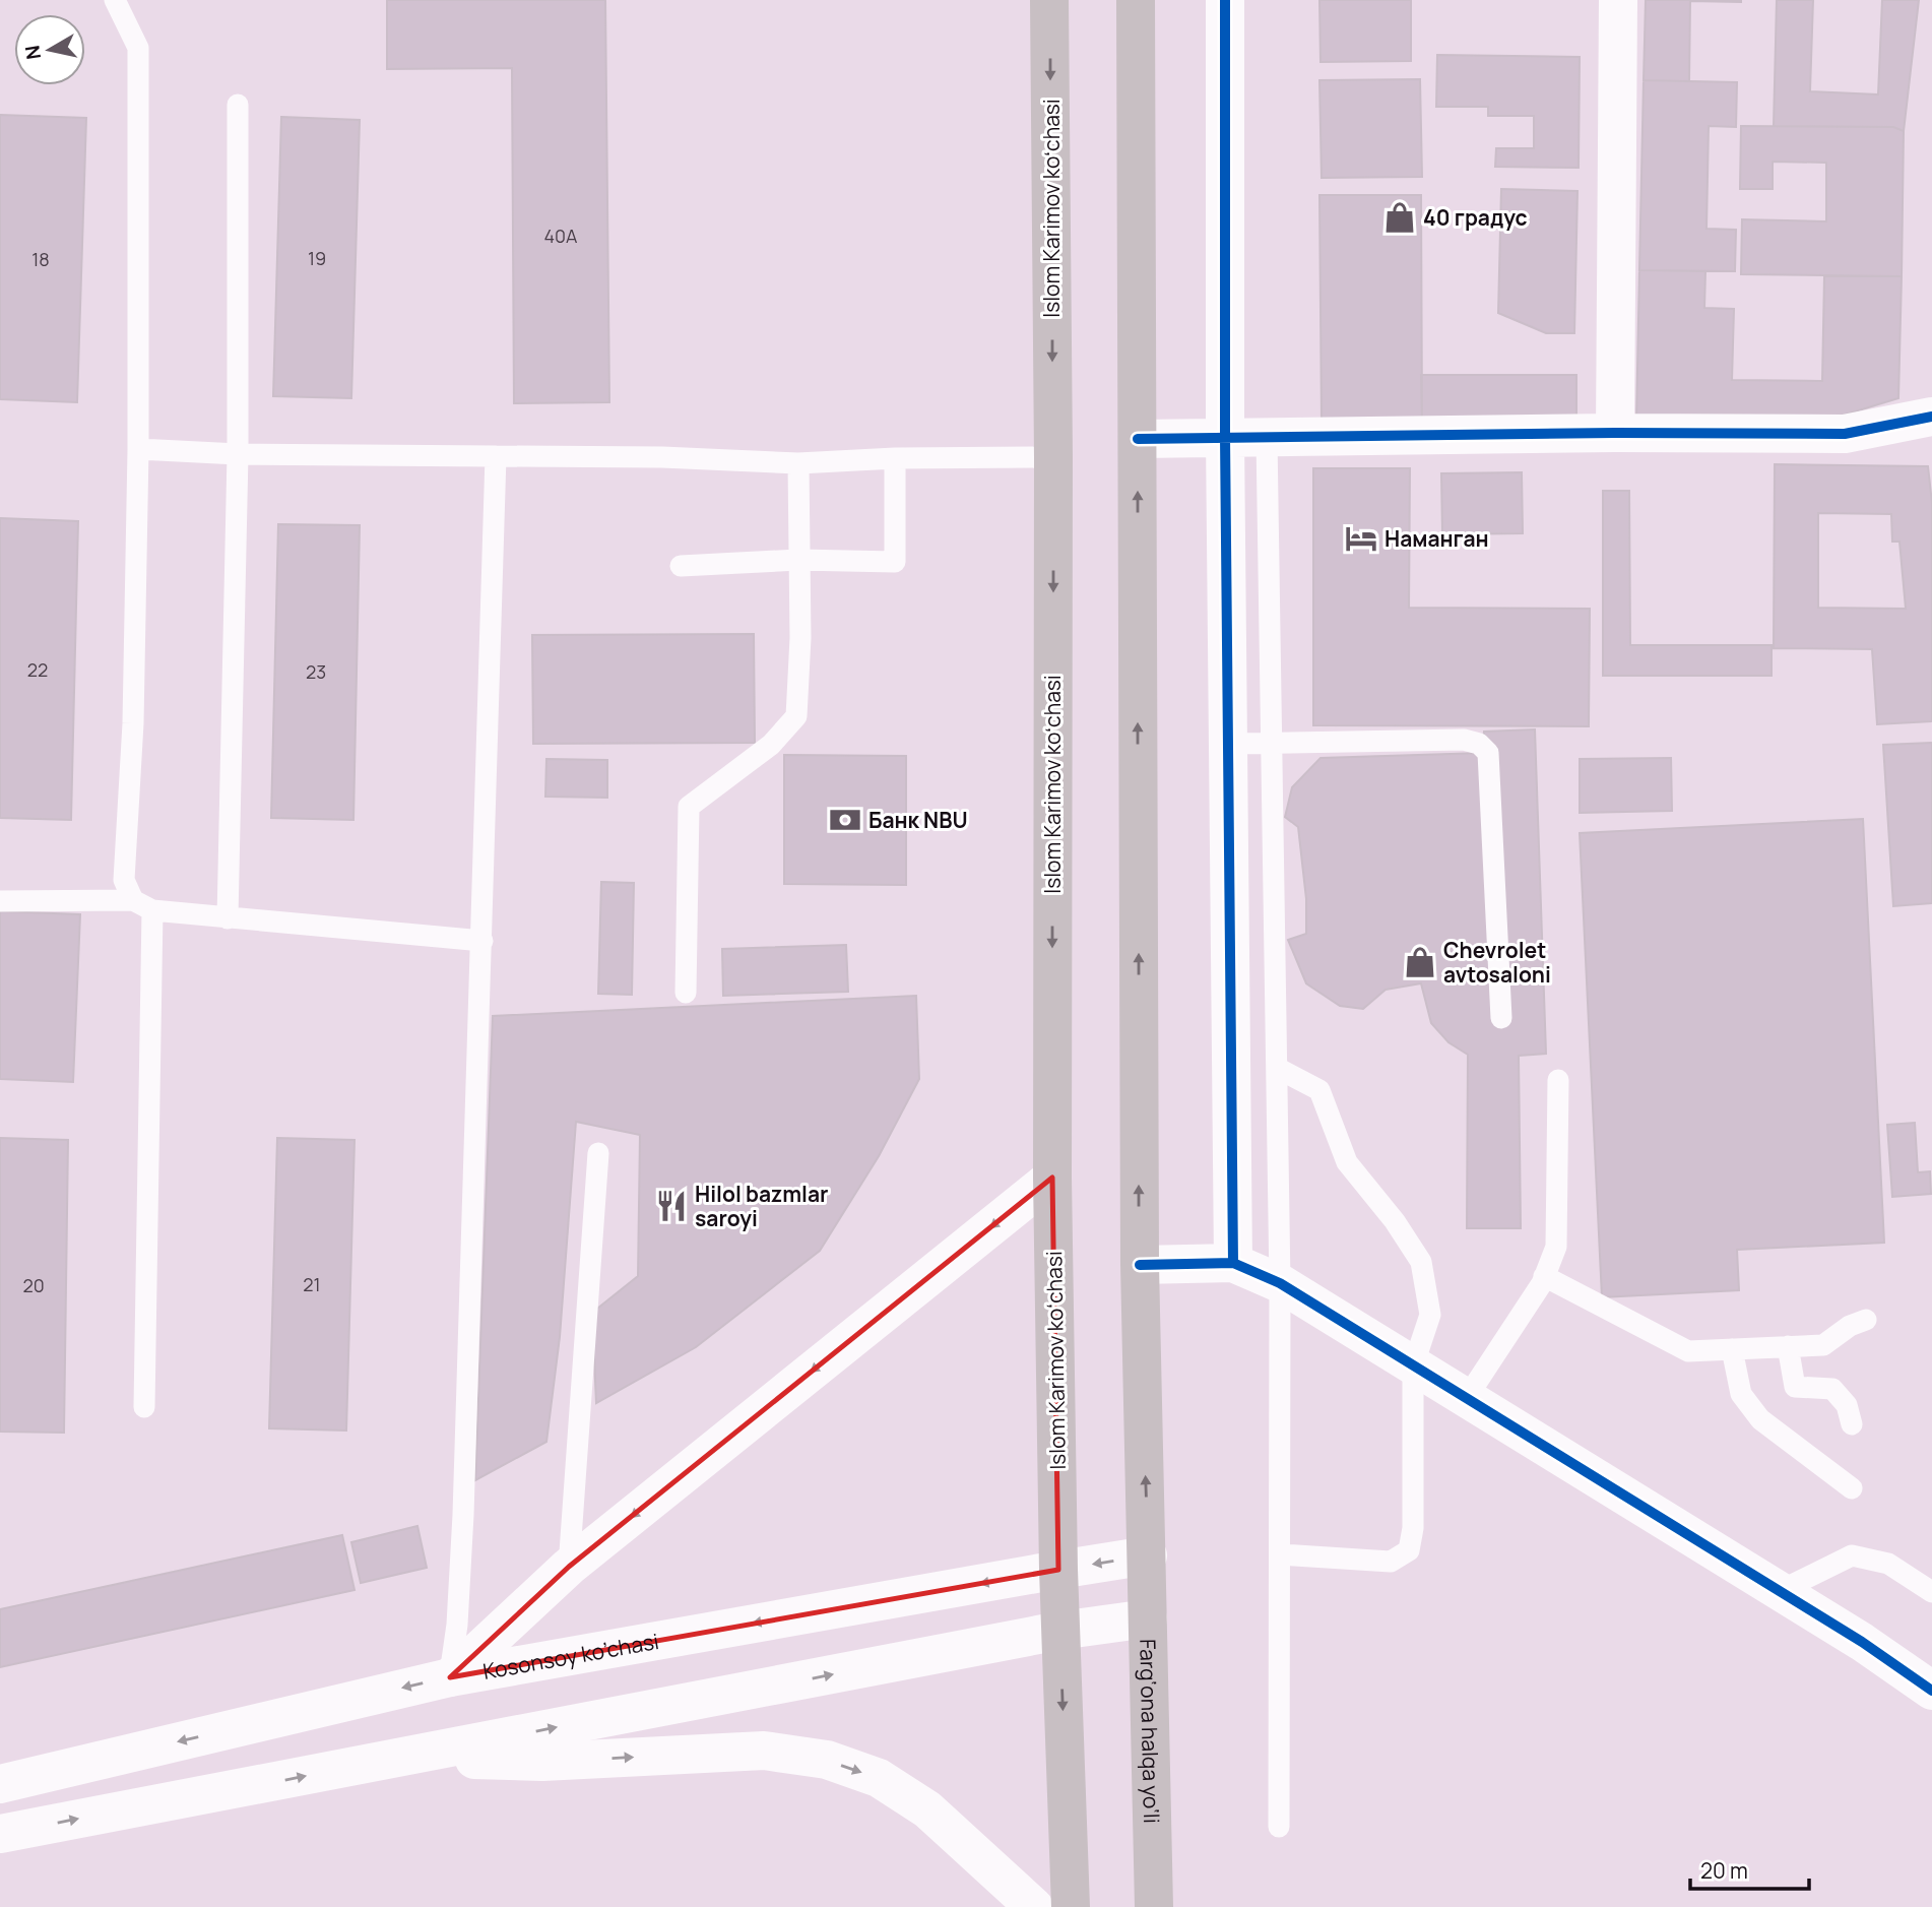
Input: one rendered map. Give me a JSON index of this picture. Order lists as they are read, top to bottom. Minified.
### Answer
{"streets":{"highway":["Islom Karimov koʻchasi","Farg‘ona halqa yo‘li"],"main road":["Kosonsoy ko’chasi"]},"crossings":[["Islom Karimov koʻchasi","Kosonsoy ko’chasi"],["Kosonsoy ko’chasi","Farg‘ona halqa yo‘li"]],"places":{"shop":["40 градус","Chevrolet avtosaloni"],"hotel":["Наманган"],"bank":["Банк NBU"],"restaurant":["Hilol bazmlar saroyi"]},"house_numbers":["40A","19","18","22","23","21","20"],"scale_bar":"20 m","north":"left"}
